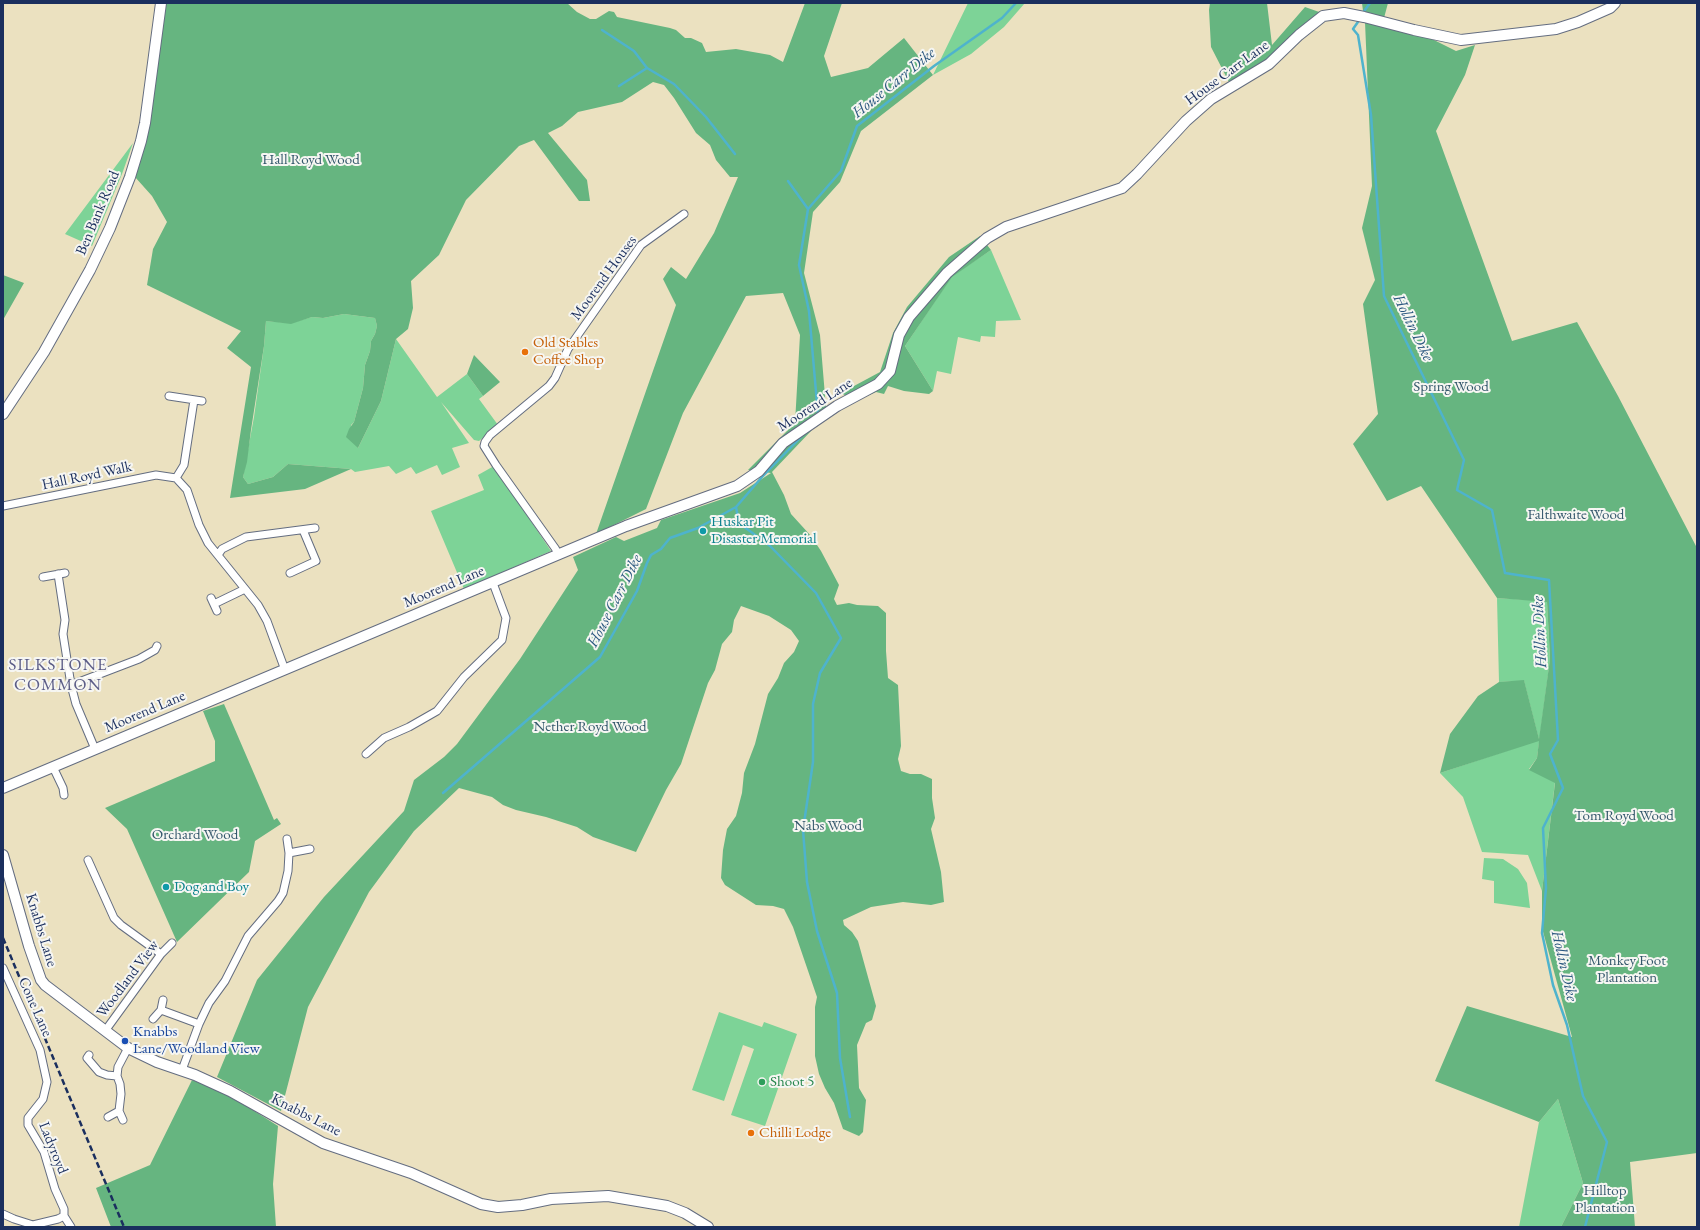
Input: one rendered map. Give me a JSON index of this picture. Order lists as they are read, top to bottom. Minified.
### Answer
{"streets":{"street":["House Carr Lane","Ben Bank Road","Moorend Houses","Moorend Lane","Hall Royd Walk","Knabbs Lane","Woodland View","Cone Lane","Ladyroyd"]},"crossings":[["House Carr Lane","Moorend Lane"],["Moorend Houses","Moorend Lane"],["Knabbs Lane","Woodland View"],["Cone Lane","Ladyroyd"]],"districts":["SILKSTONE COMMON"],"water":["House Carr Dike","Hollin Dike"],"parks":["Hall Royd Wood","Spring Wood","Falthwaite Wood","Nether Royd Wood","Tom Royd Wood","Nabs Wood","Orchard Wood","Monkey Foot Plantation","Hilltop Plantation"],"places":["Old Stables Coffee Shop","Huskar Pit Disaster Memorial","Dog and Boy","Knabbs Lane/Woodland View","Shoot 5","Chilli Lodge"]}
